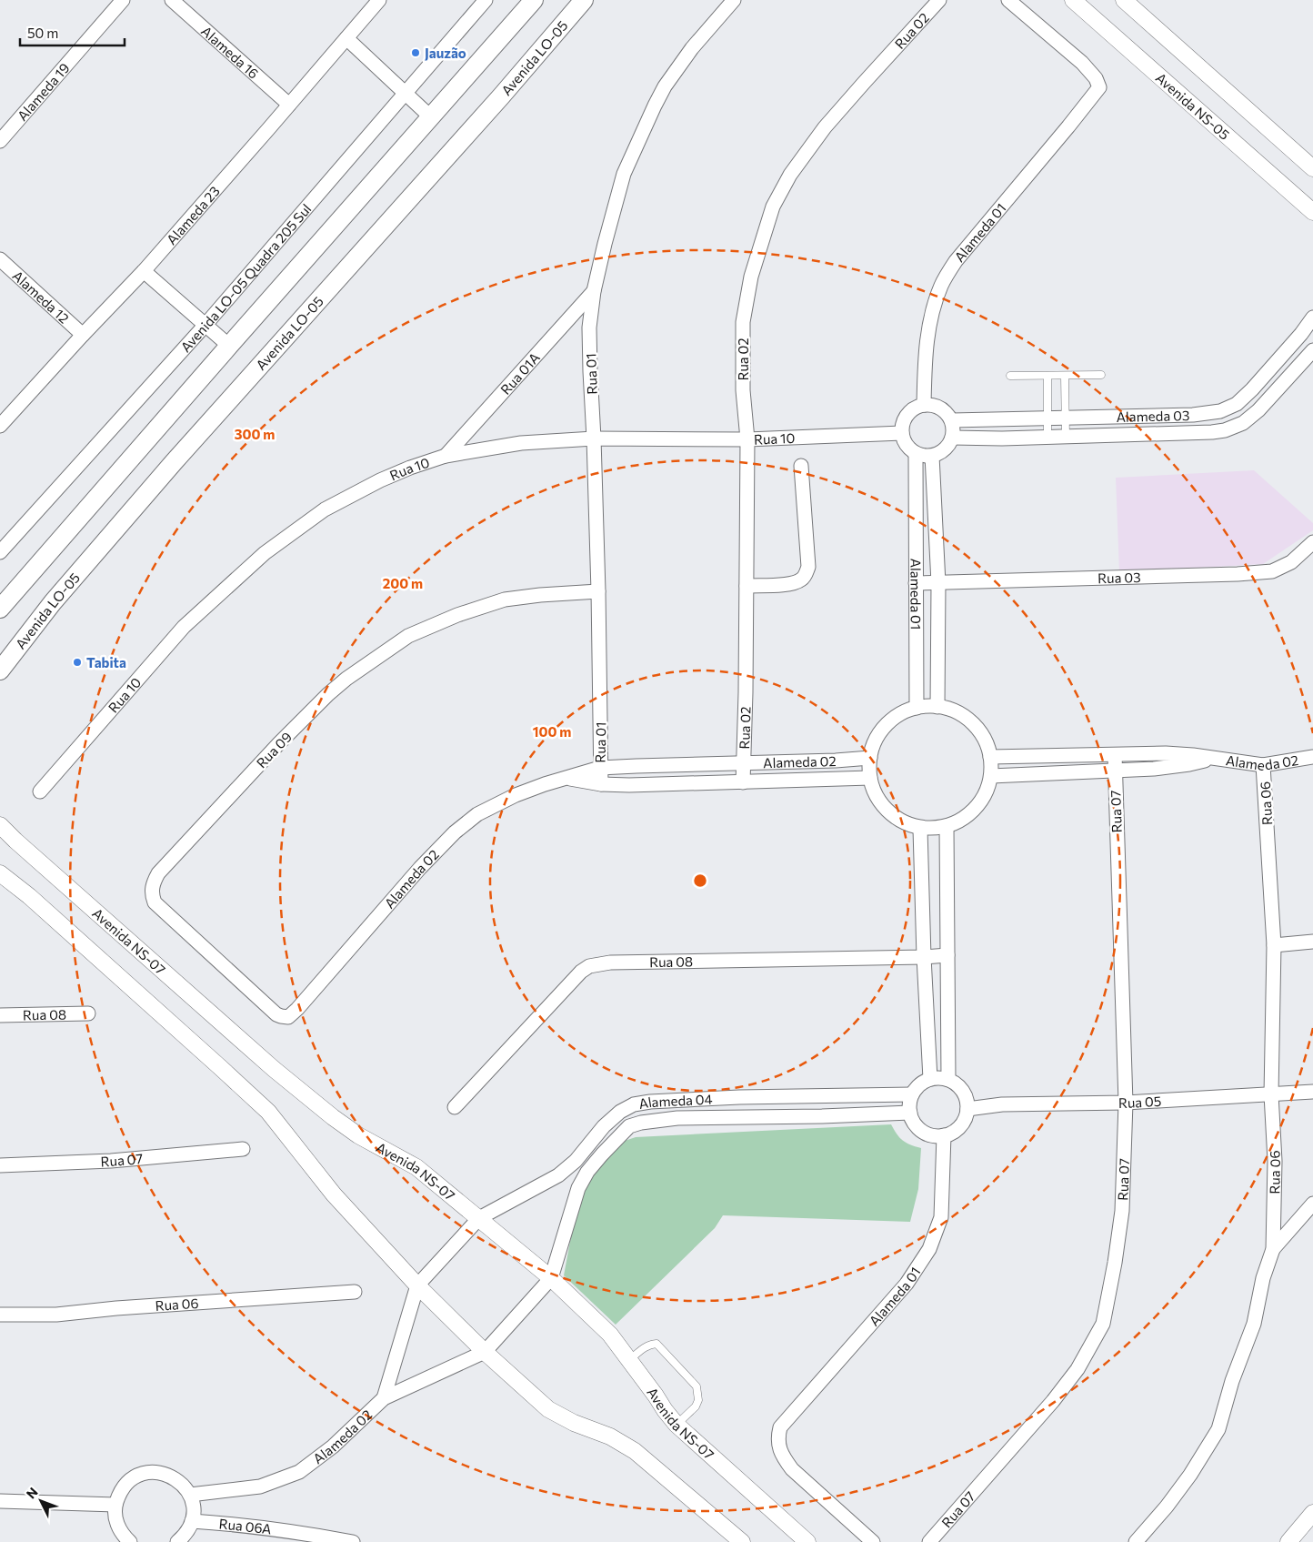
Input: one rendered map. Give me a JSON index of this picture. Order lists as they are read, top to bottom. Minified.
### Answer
{"streets":{"main road":["Avenida LO-05"],"street":["Rua 02","Alameda 16","Alameda 19","Avenida NS-05","Alameda 23","Alameda 01","Avenida LO-05 Quadra 205 Sul","Alameda 12","Rua 01A","Rua 01","Alameda 03","Rua 10","Rua 03","Rua 09","Alameda 02","Rua 06","Rua 07","Avenida NS-07","Rua 08","Alameda 04","Rua 05","Rua 06A"]},"crossings":[["Rua 02","Rua 10"],["Rua 02","Alameda 02"],["Alameda 16","Alameda 23"],["Alameda 23","Alameda 12"],["Alameda 01","Alameda 03"],["Alameda 01","Rua 10"],["Alameda 01","Rua 03"],["Alameda 01","Alameda 02"],["Alameda 01","Alameda 04"],["Alameda 01","Rua 05"],["Rua 01A","Rua 01"],["Rua 01A","Rua 10"],["Rua 01","Rua 10"],["Rua 01","Rua 09"],["Rua 01","Alameda 02"],["Alameda 03","Rua 10"],["Rua 09","Alameda 02"],["Alameda 02","Rua 06"],["Alameda 02","Rua 07"],["Rua 06","Rua 05"],["Rua 07","Rua 05"],["Avenida NS-07","Alameda 04"],["Alameda 04","Rua 05"]],"places":["Jauzão","Tabita"],"scale_bar":"50 m","north":"top left","rings":["300 m","200 m","100 m"]}
